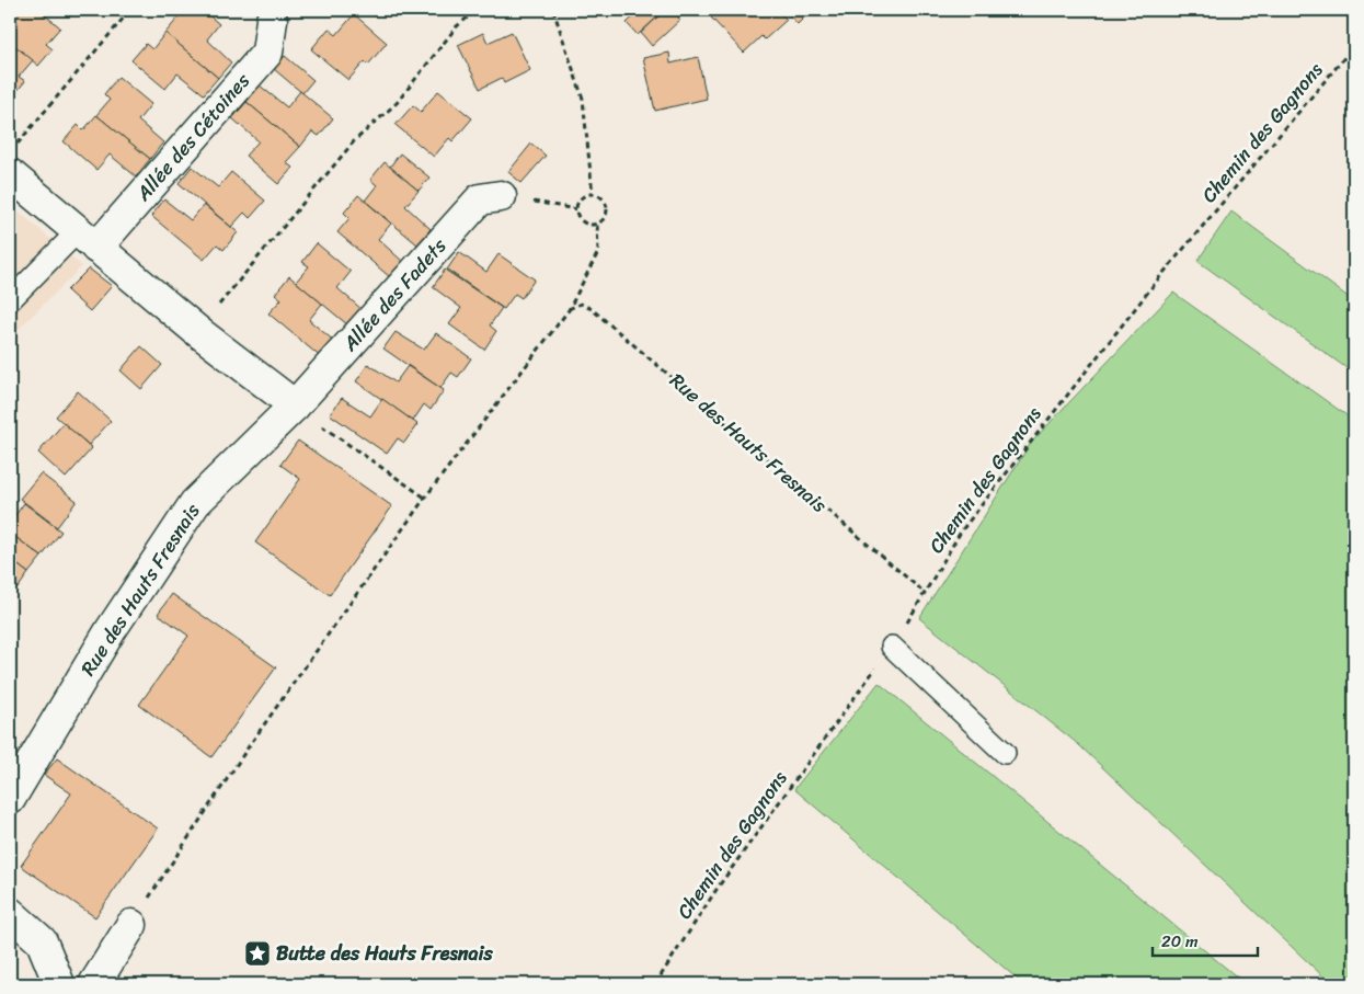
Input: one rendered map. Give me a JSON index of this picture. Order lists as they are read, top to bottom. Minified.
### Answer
{"streets":{"street":["Allée des Cétoines","Allée des Fadets","Rue des Hauts Fresnais"],"path":["Chemin des Gagnons"]},"crossings":[["Chemin des Gagnons","Rue des Hauts Fresnais"],["Allée des Fadets","Rue des Hauts Fresnais"]],"places":{"place":["Butte des Hauts Fresnais"]},"scale_bar":"20 m"}
